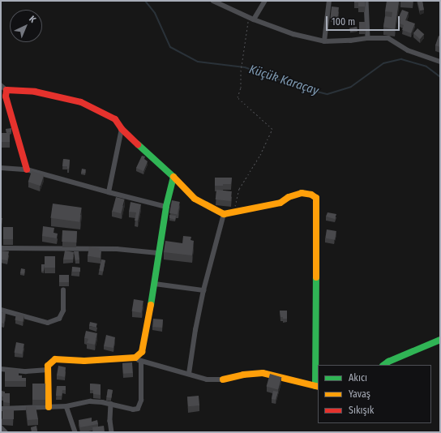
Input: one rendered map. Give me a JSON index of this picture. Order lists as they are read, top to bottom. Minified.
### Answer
{"water":["Küçük Karaçay"],"legend":["Akıcı","Yavaş","Sıkışık"],"scale_bar":"100 m","north":"top right"}
